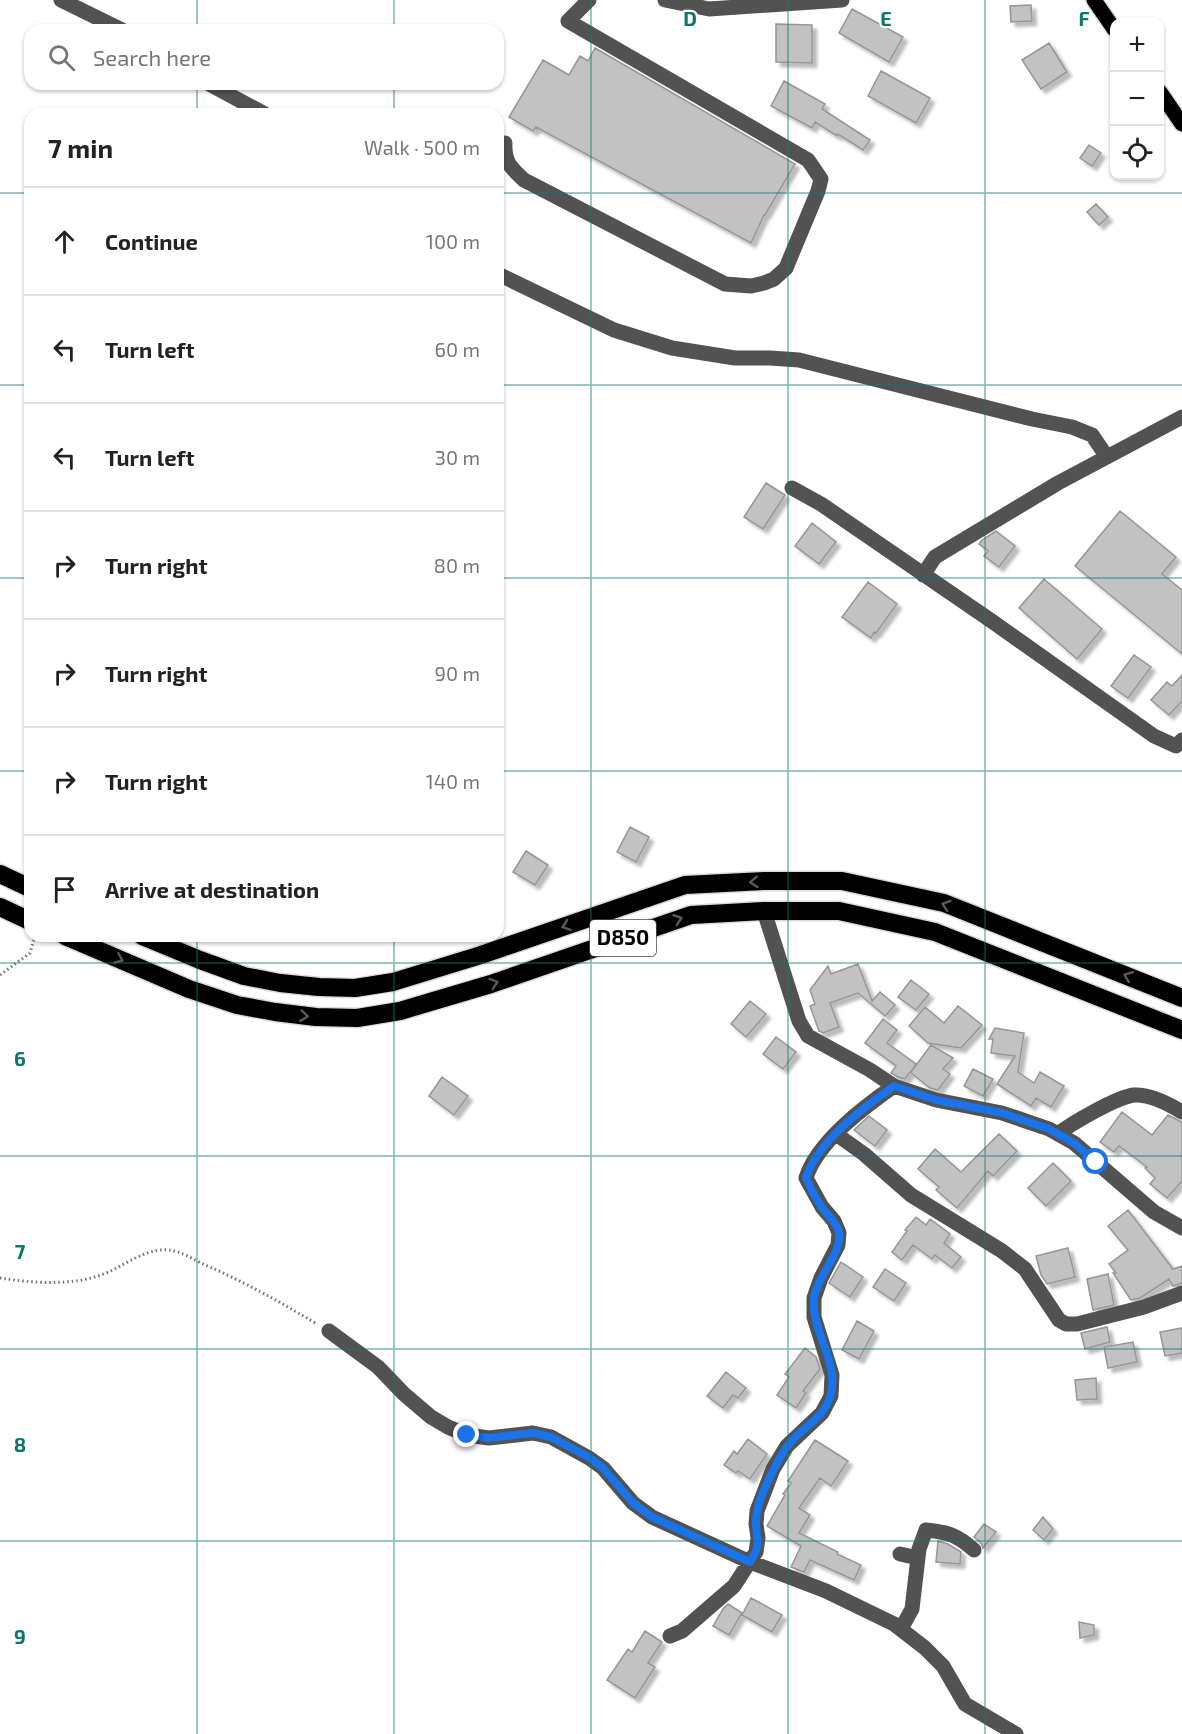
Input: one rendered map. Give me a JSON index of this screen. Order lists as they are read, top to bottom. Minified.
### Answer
{"streets":{"highway":["D850"]},"page":{"map_buttons":["+","−"],"search":"Search here","heading":["7 min","Walk · 500 m"],"list":[["Continue","100 m"],["Turn left","60 m"],["Turn left","30 m"],["Turn right","80 m"],["Turn right","90 m"],["Turn right","140 m"],"Arrive at destination"]},"grid":{"columns":["D","E","F"],"rows":["6","7","8","9"]}}
